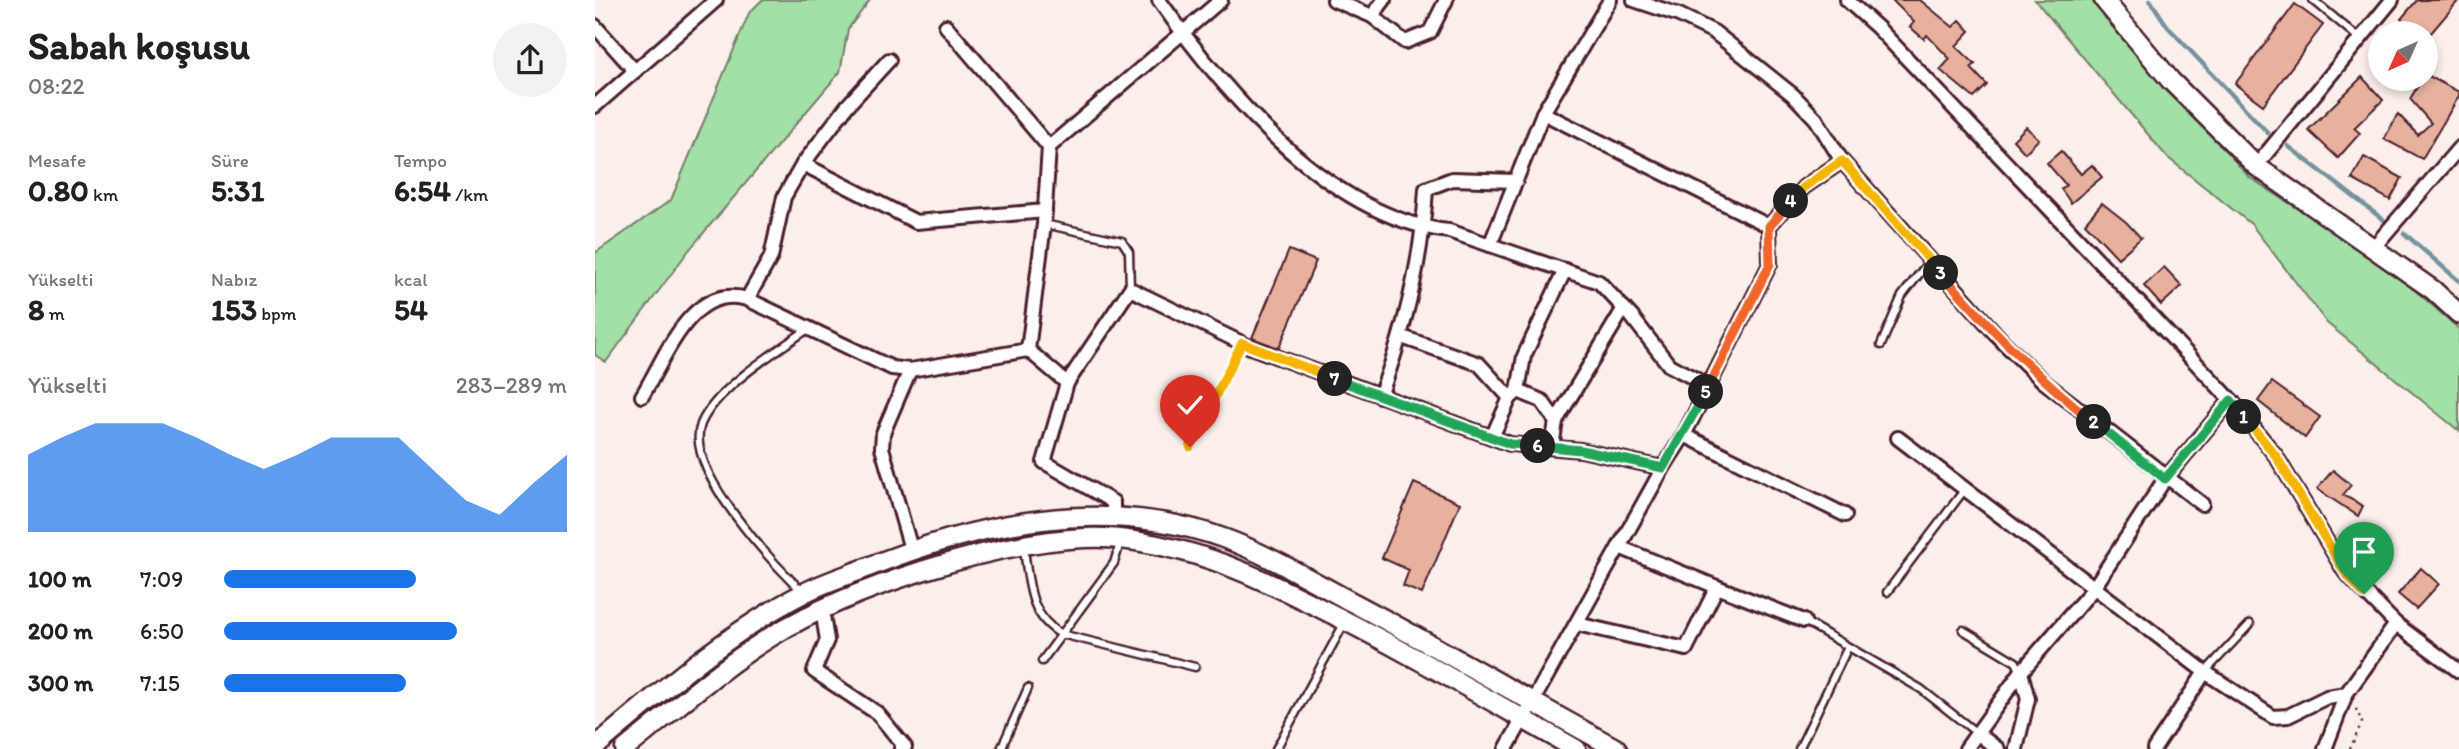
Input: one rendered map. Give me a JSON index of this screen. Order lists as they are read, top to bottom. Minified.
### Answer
{"north":"bottom left","page":{"heading":["Sabah koşusu","08:22"],"stats":[["Mesafe","0.80 km"],["Süre","5:31"],["Tempo","6:54 /km"],["Yükselti","8 m"],["Nabız","153 bpm"],["kcal","54"]],"pins":["4","3","7","5","1","2","6"],"chart":["Yükselti","283–289 m"],"list":[{"name":"100 m","note":"7:09"},{"name":"200 m","note":"6:50"},{"name":"300 m","note":"7:15"}]}}
